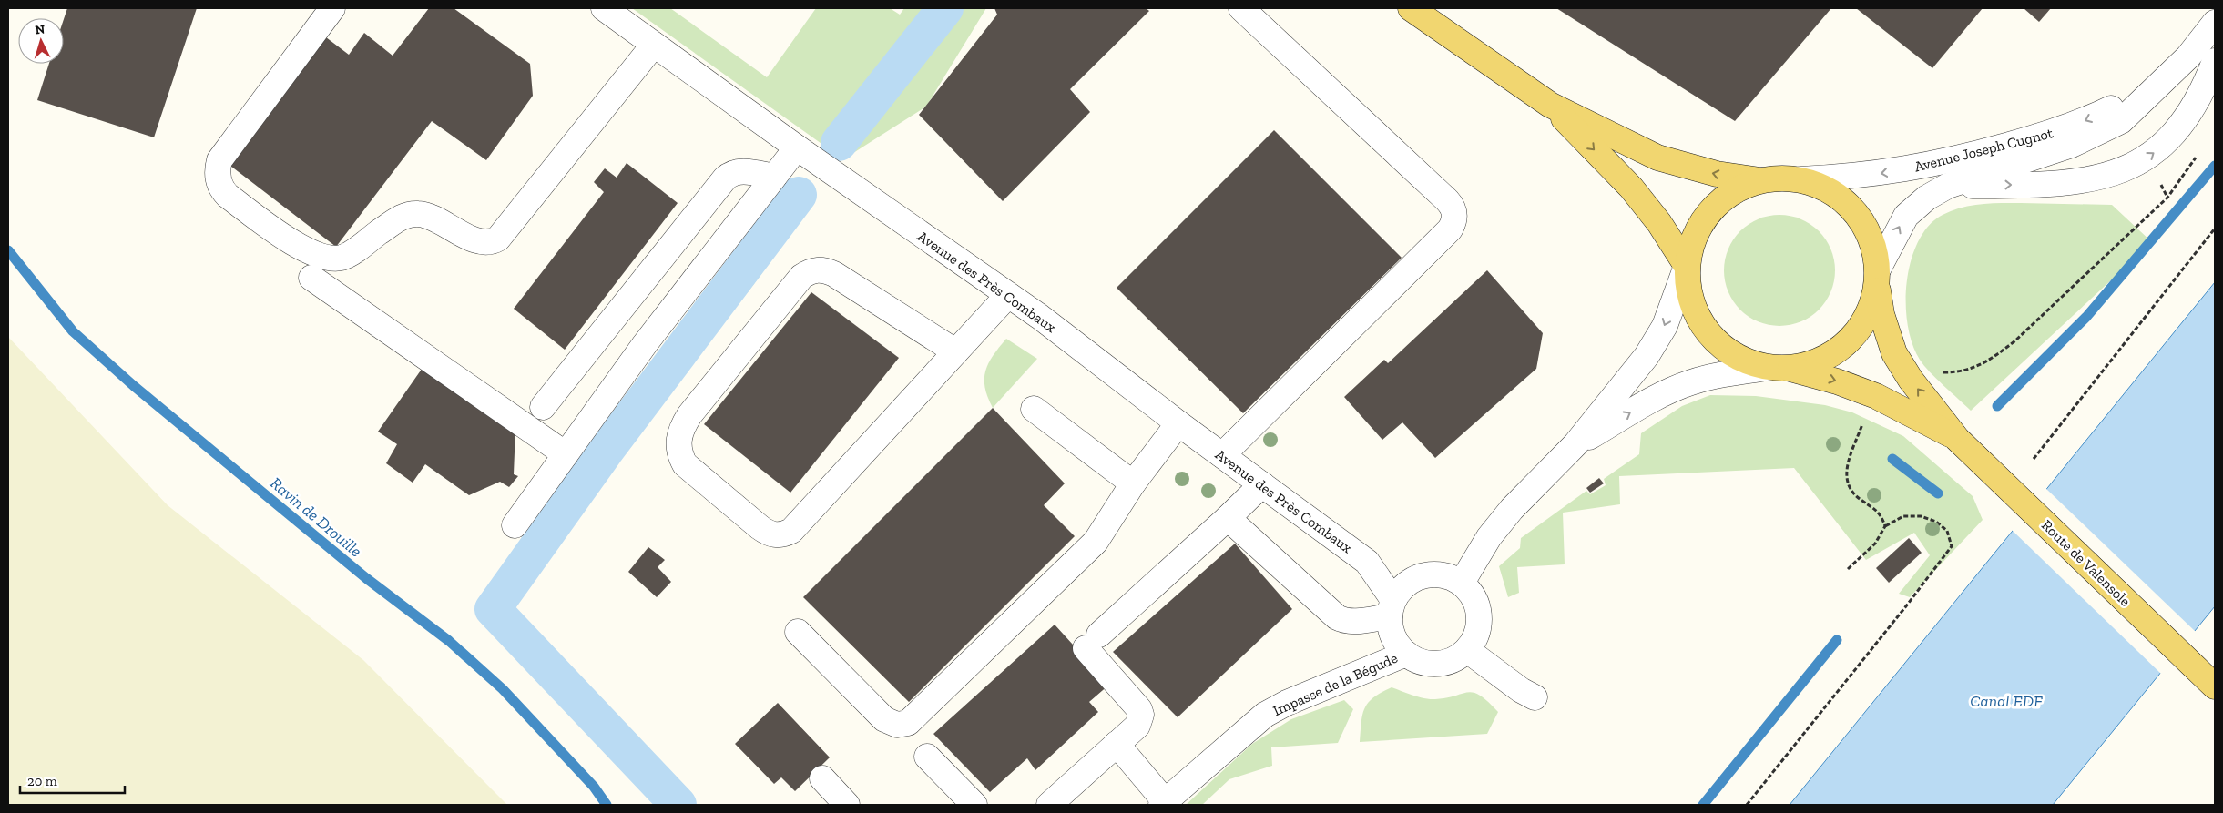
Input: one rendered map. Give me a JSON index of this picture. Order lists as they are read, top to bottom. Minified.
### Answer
{"streets":{"main road":["Route de Valensole"],"street":["Avenue Joseph Cugnot","Avenue des Près Combaux","Impasse de la Bégude"]},"crossings":[["Avenue Joseph Cugnot","Route de Valensole"],["Avenue des Près Combaux","Impasse de la Bégude"]],"water":["Ravin de Drouille","Canal EDF"],"scale_bar":"20 m","north":"top"}
